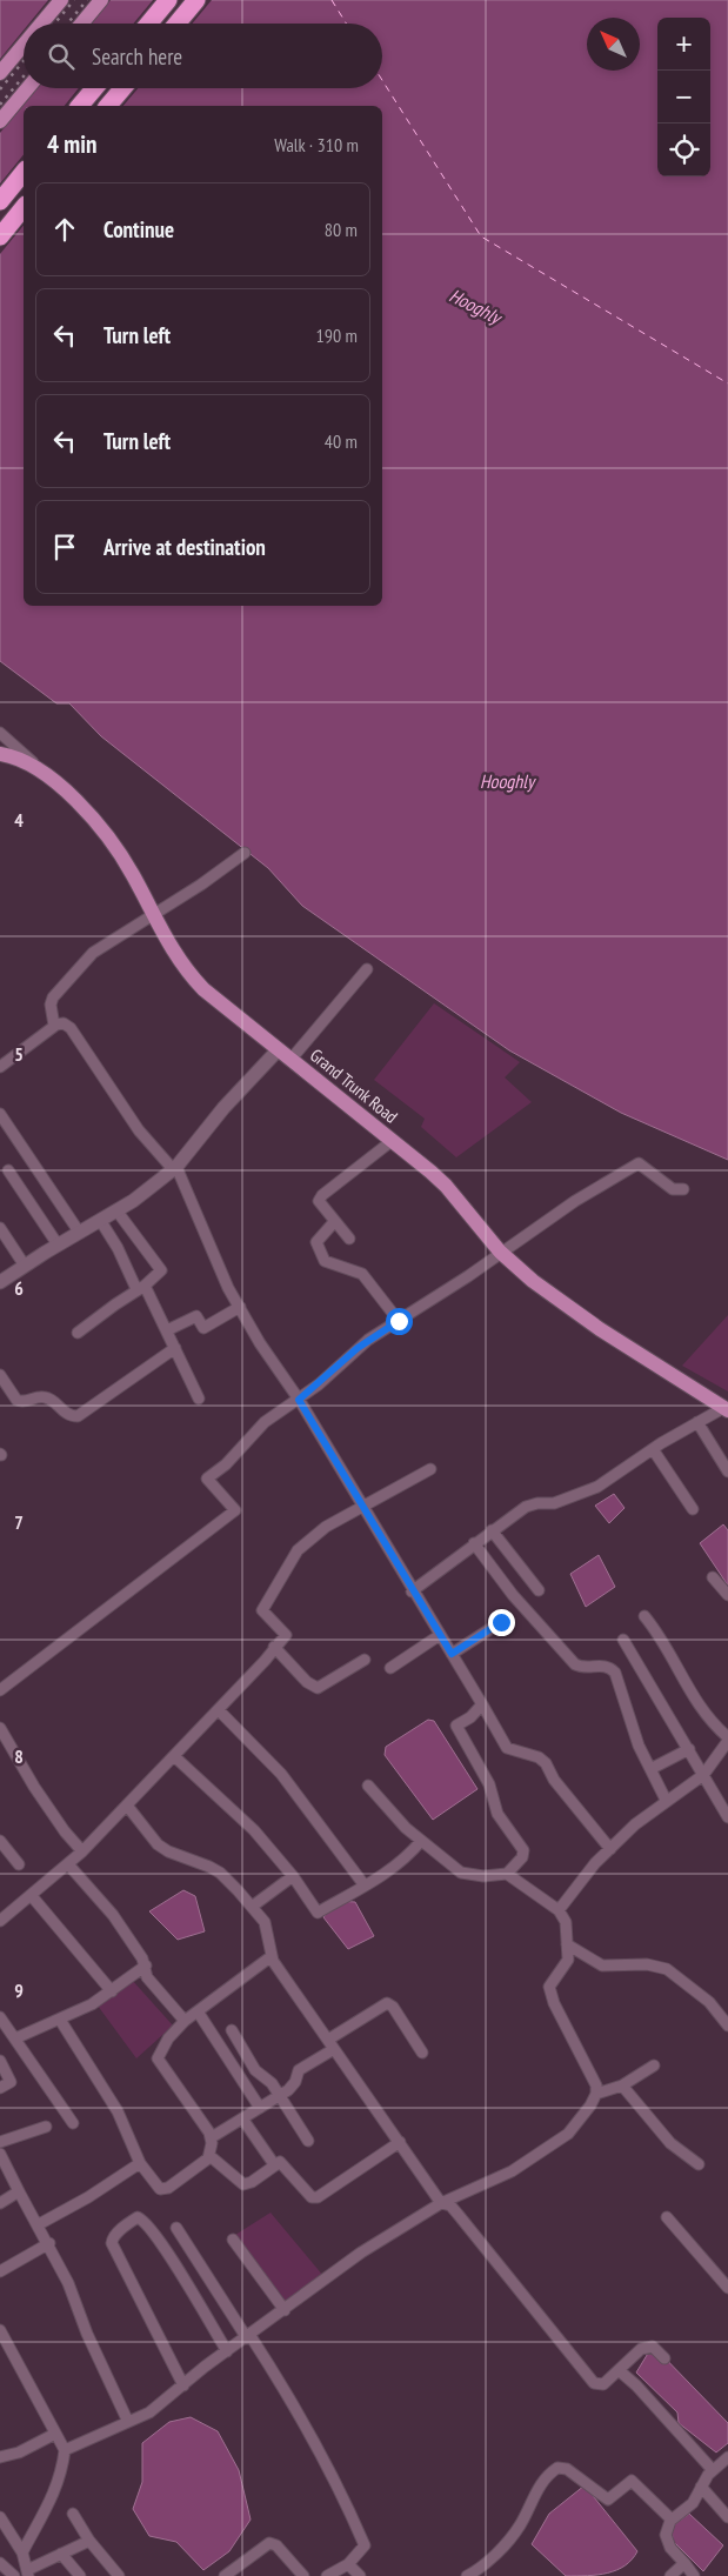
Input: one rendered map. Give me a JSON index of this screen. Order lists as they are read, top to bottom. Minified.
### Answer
{"streets":{"main road":["Grand Trunk Road"]},"water":["Hooghly"],"north":"top left","page":{"map_buttons":["+","−"],"search":"Search here","heading":["4 min","Walk · 310 m"],"list":[["Continue","80 m"],["Turn left","190 m"],["Turn left","40 m"],"Arrive at destination"]},"grid":{"rows":["4","5","6","7","8","9"]}}
